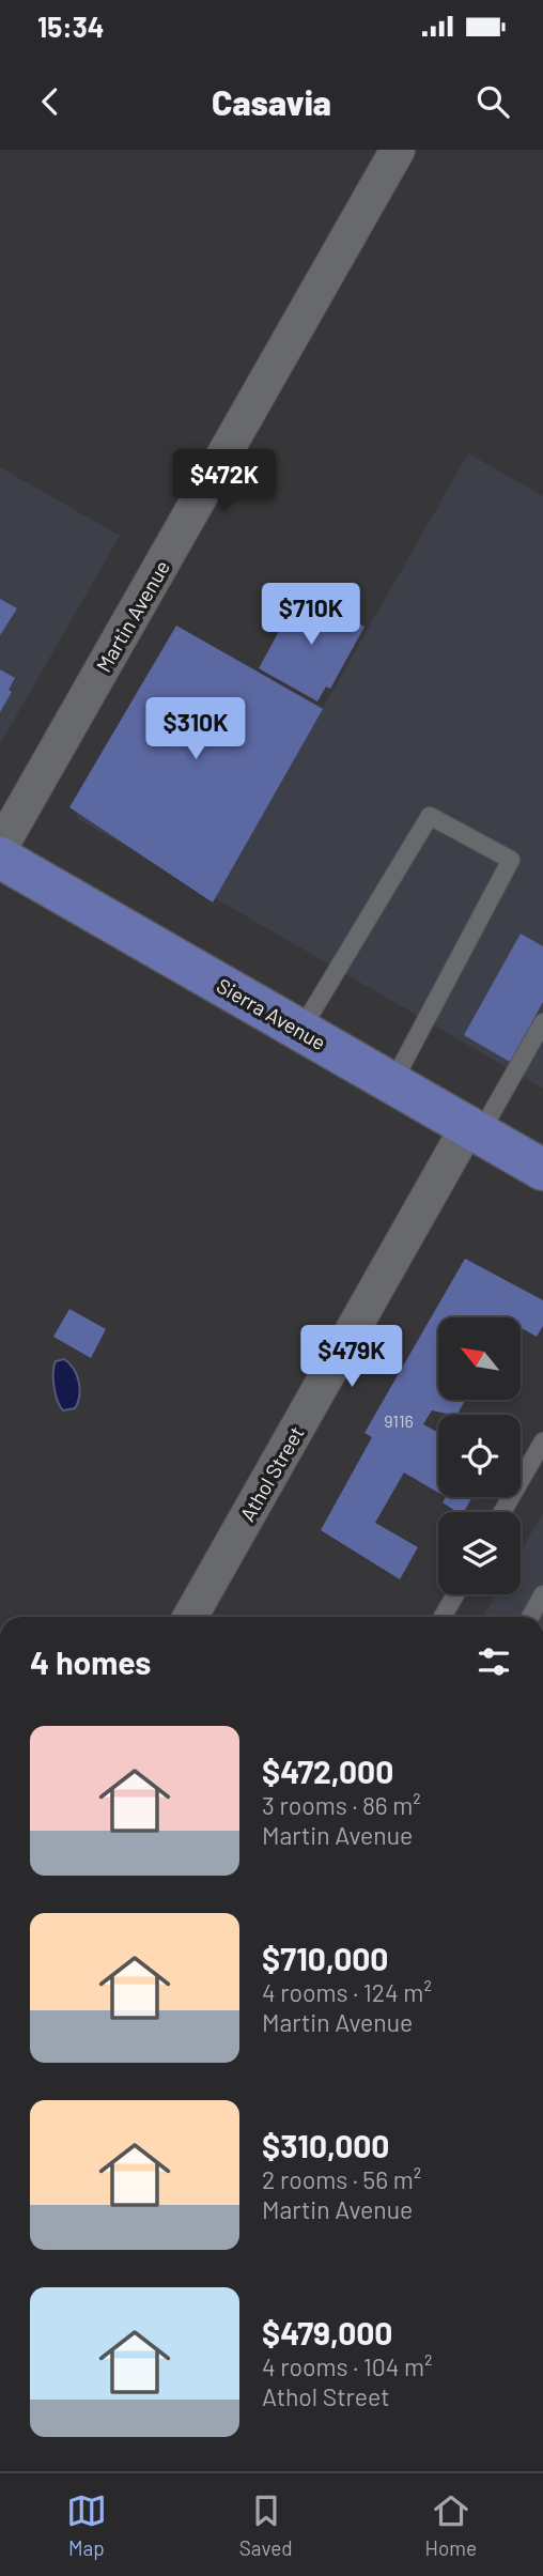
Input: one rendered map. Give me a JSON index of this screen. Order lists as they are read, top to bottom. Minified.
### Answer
{"streets":{"main road":["Sierra Avenue"],"street":["Martin Avenue","Athol Street"]},"crossings":[["Sierra Avenue","Athol Street"]],"house_numbers":["9116"],"north":"top left","page":{"status":"15:34","header":"Casavia","price":["$472K","$710K","$310K","$479K"],"heading":"4 homes","list":[{"name":"$472,000","note":"3 rooms · 86 m² · Martin Avenue"},{"name":"$710,000","note":"4 rooms · 124 m² · Martin Avenue"},{"name":"$310,000","note":"2 rooms · 56 m² · Martin Avenue"},{"name":"$479,000","note":"4 rooms · 104 m² · Athol Street"}],"tabs":["Map","Saved","Home"]}}
